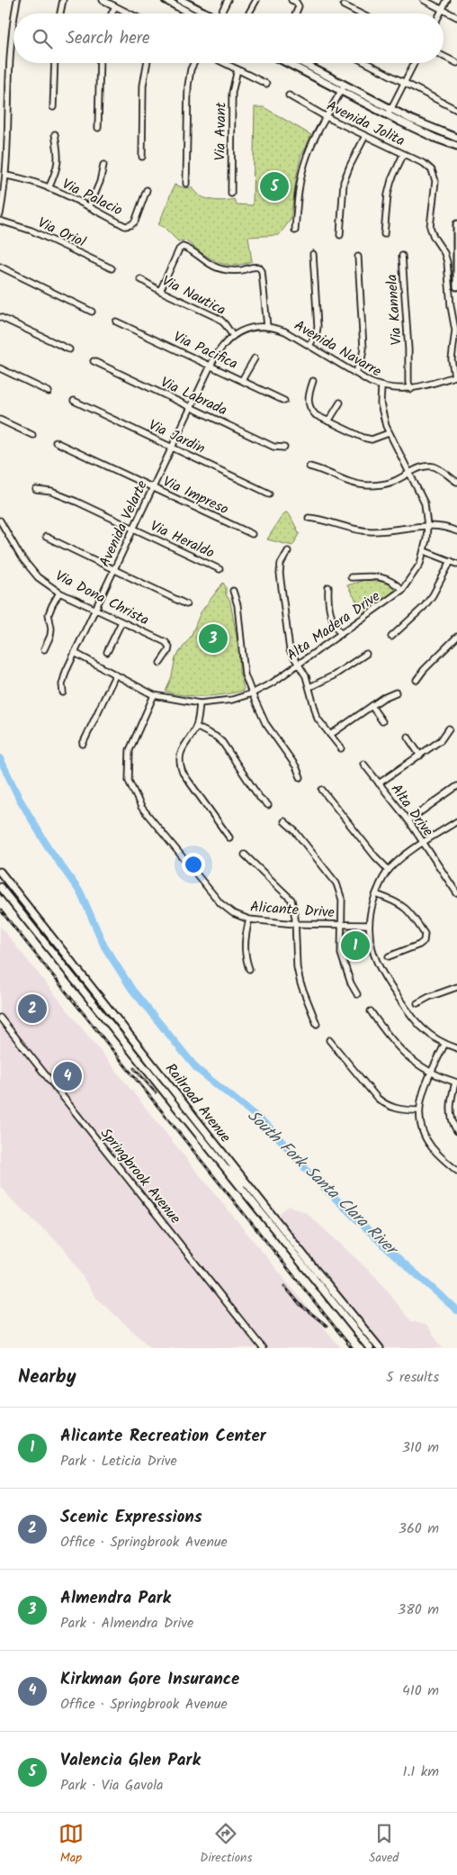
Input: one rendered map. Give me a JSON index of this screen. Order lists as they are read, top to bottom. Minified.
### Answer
{"streets":{"main road":["Railroad Avenue"],"street":["Avenida Jolita","Via Avant","Via Palacio","Via Oriol","Via Nautica","Via Kannela","Avenida Navarre","Via Pacifica","Via Labrada","Via Jardin","Via Impreso","Avenida Velarte","Via Heraldo","Via Dona Christa","Alta Madera Drive","Alta Drive","Alicante Drive","Springbrook Avenue"]},"crossings":[["Avenida Jolita","Avenida Navarre"],["Via Nautica","Avenida Navarre"],["Via Nautica","Avenida Velarte"],["Via Kannela","Avenida Navarre"],["Avenida Navarre","Avenida Velarte"],["Avenida Navarre","Alta Madera Drive"],["Via Pacifica","Avenida Velarte"],["Via Labrada","Avenida Velarte"],["Via Jardin","Avenida Velarte"],["Via Impreso","Avenida Velarte"],["Avenida Velarte","Via Heraldo"],["Avenida Velarte","Via Dona Christa"],["Avenida Velarte","Alta Madera Drive"],["Alta Madera Drive","Alicante Drive"]],"water":["South Fork Santa Clara River"],"page":{"search":"Search here","pins":["5","3","1","2","4"],"heading":["Nearby","5 results"],"list":[{"mark":"1","name":"Alicante Recreation Center","note":"Park · Leticia Drive","value":"310 m"},{"mark":"2","name":"Scenic Expressions","note":"Office · Springbrook Avenue","value":"360 m"},{"mark":"3","name":"Almendra Park","note":"Park · Almendra Drive","value":"380 m"},{"mark":"4","name":"Kirkman Gore Insurance","note":"Office · Springbrook Avenue","value":"410 m"},{"mark":"5","name":"Valencia Glen Park","note":"Park · Via Gavola","value":"1.1 km"}],"nav":["Map","Directions","Saved"]}}
